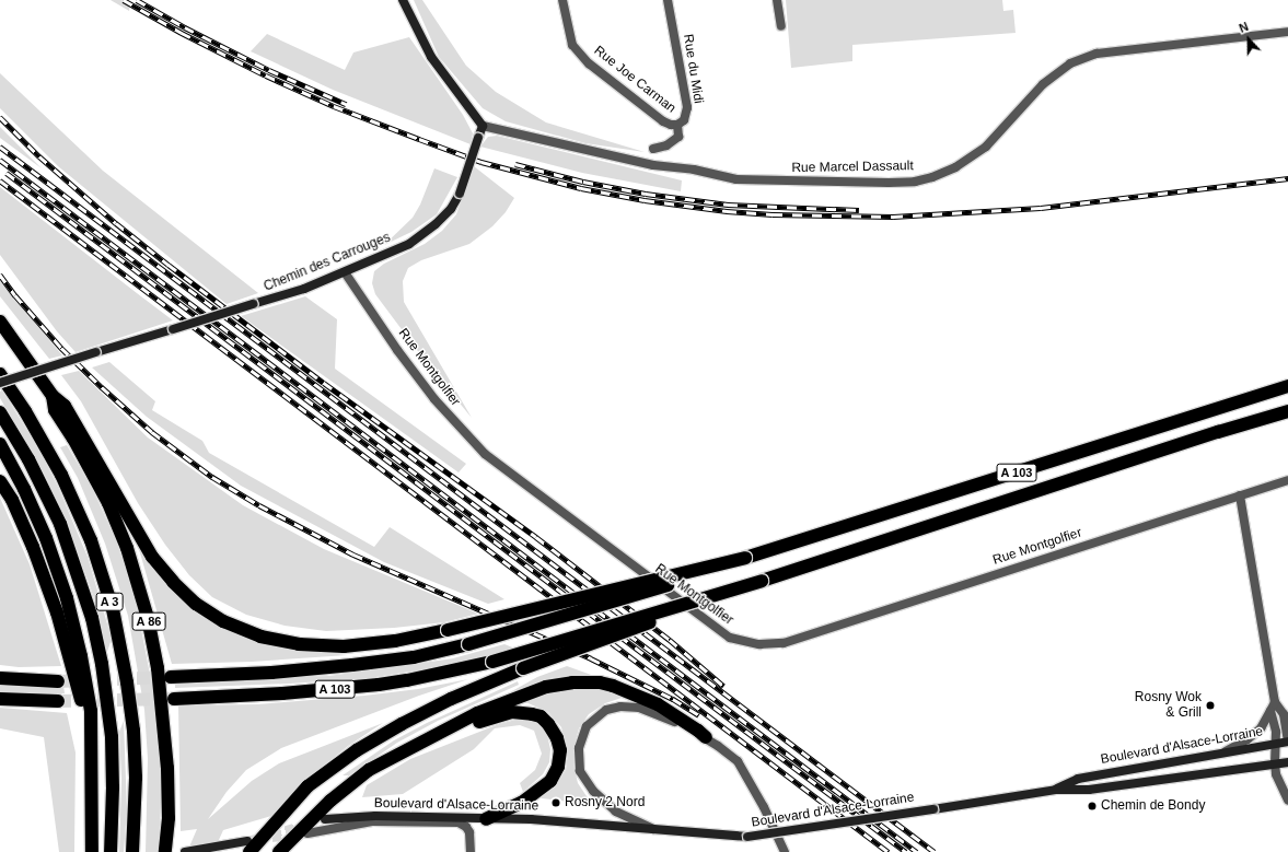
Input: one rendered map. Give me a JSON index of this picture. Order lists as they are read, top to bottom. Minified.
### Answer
{"streets":{"highway":["A 103","A 3","A 86"],"main road":["Chemin des Carrouges","Boulevard d'Alsace-Lorraine"],"street":["Rue du Midi","Rue Joe Carman","Rue Marcel Dassault","Rue Montgolfier"]},"crossings":[["Rue du Midi","Rue Joe Carman"],["Rue Marcel Dassault","Chemin des Carrouges"],["Chemin des Carrouges","Rue Montgolfier"]],"places":["Rosny Wok & Grill","Rosny 2 Nord","Chemin de Bondy"],"north":"top"}
